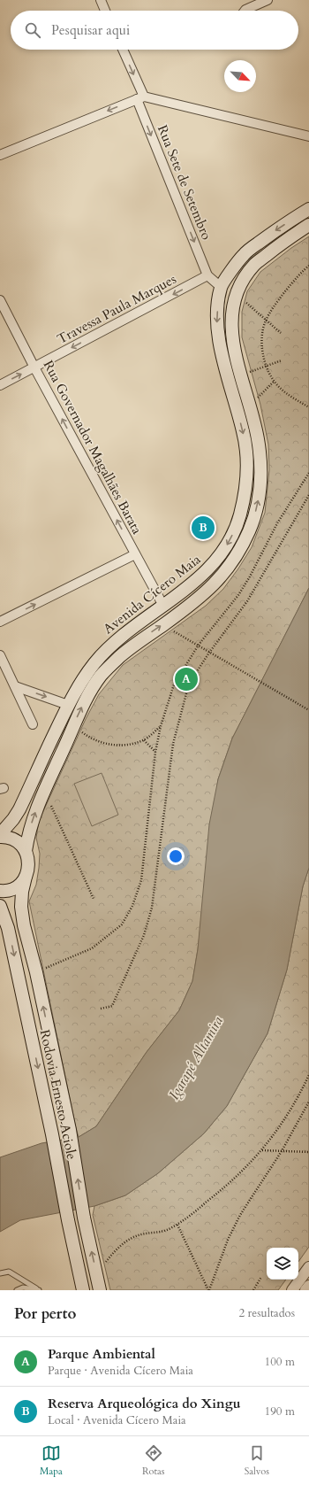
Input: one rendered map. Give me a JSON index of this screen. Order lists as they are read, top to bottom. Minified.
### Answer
{"streets":{"main road":["Avenida Cícero Maia","Rodovia Ernesto Aciole"],"street":["Rua Sete de Setembro","Travessa Paula Marques","Rua Governador Magalhães Barata"]},"crossings":[["Rua Sete de Setembro","Travessa Paula Marques"],["Travessa Paula Marques","Rua Governador Magalhães Barata"],["Rua Governador Magalhães Barata","Avenida Cícero Maia"]],"one_way":["Rua Sete de Setembro","Rua Governador Magalhães Barata"],"water":["Igarapé Altamira"],"north":"bottom right","page":{"search":"Pesquisar aqui","pins":["B","A"],"heading":["Por perto","2 resultados"],"list":[{"mark":"A","name":"Parque Ambiental","note":"Parque · Avenida Cícero Maia","value":"100 m"},{"mark":"B","name":"Reserva Arqueológica do Xingu","note":"Local · Avenida Cícero Maia","value":"190 m"}],"nav":["Mapa","Rotas","Salvos"]}}
